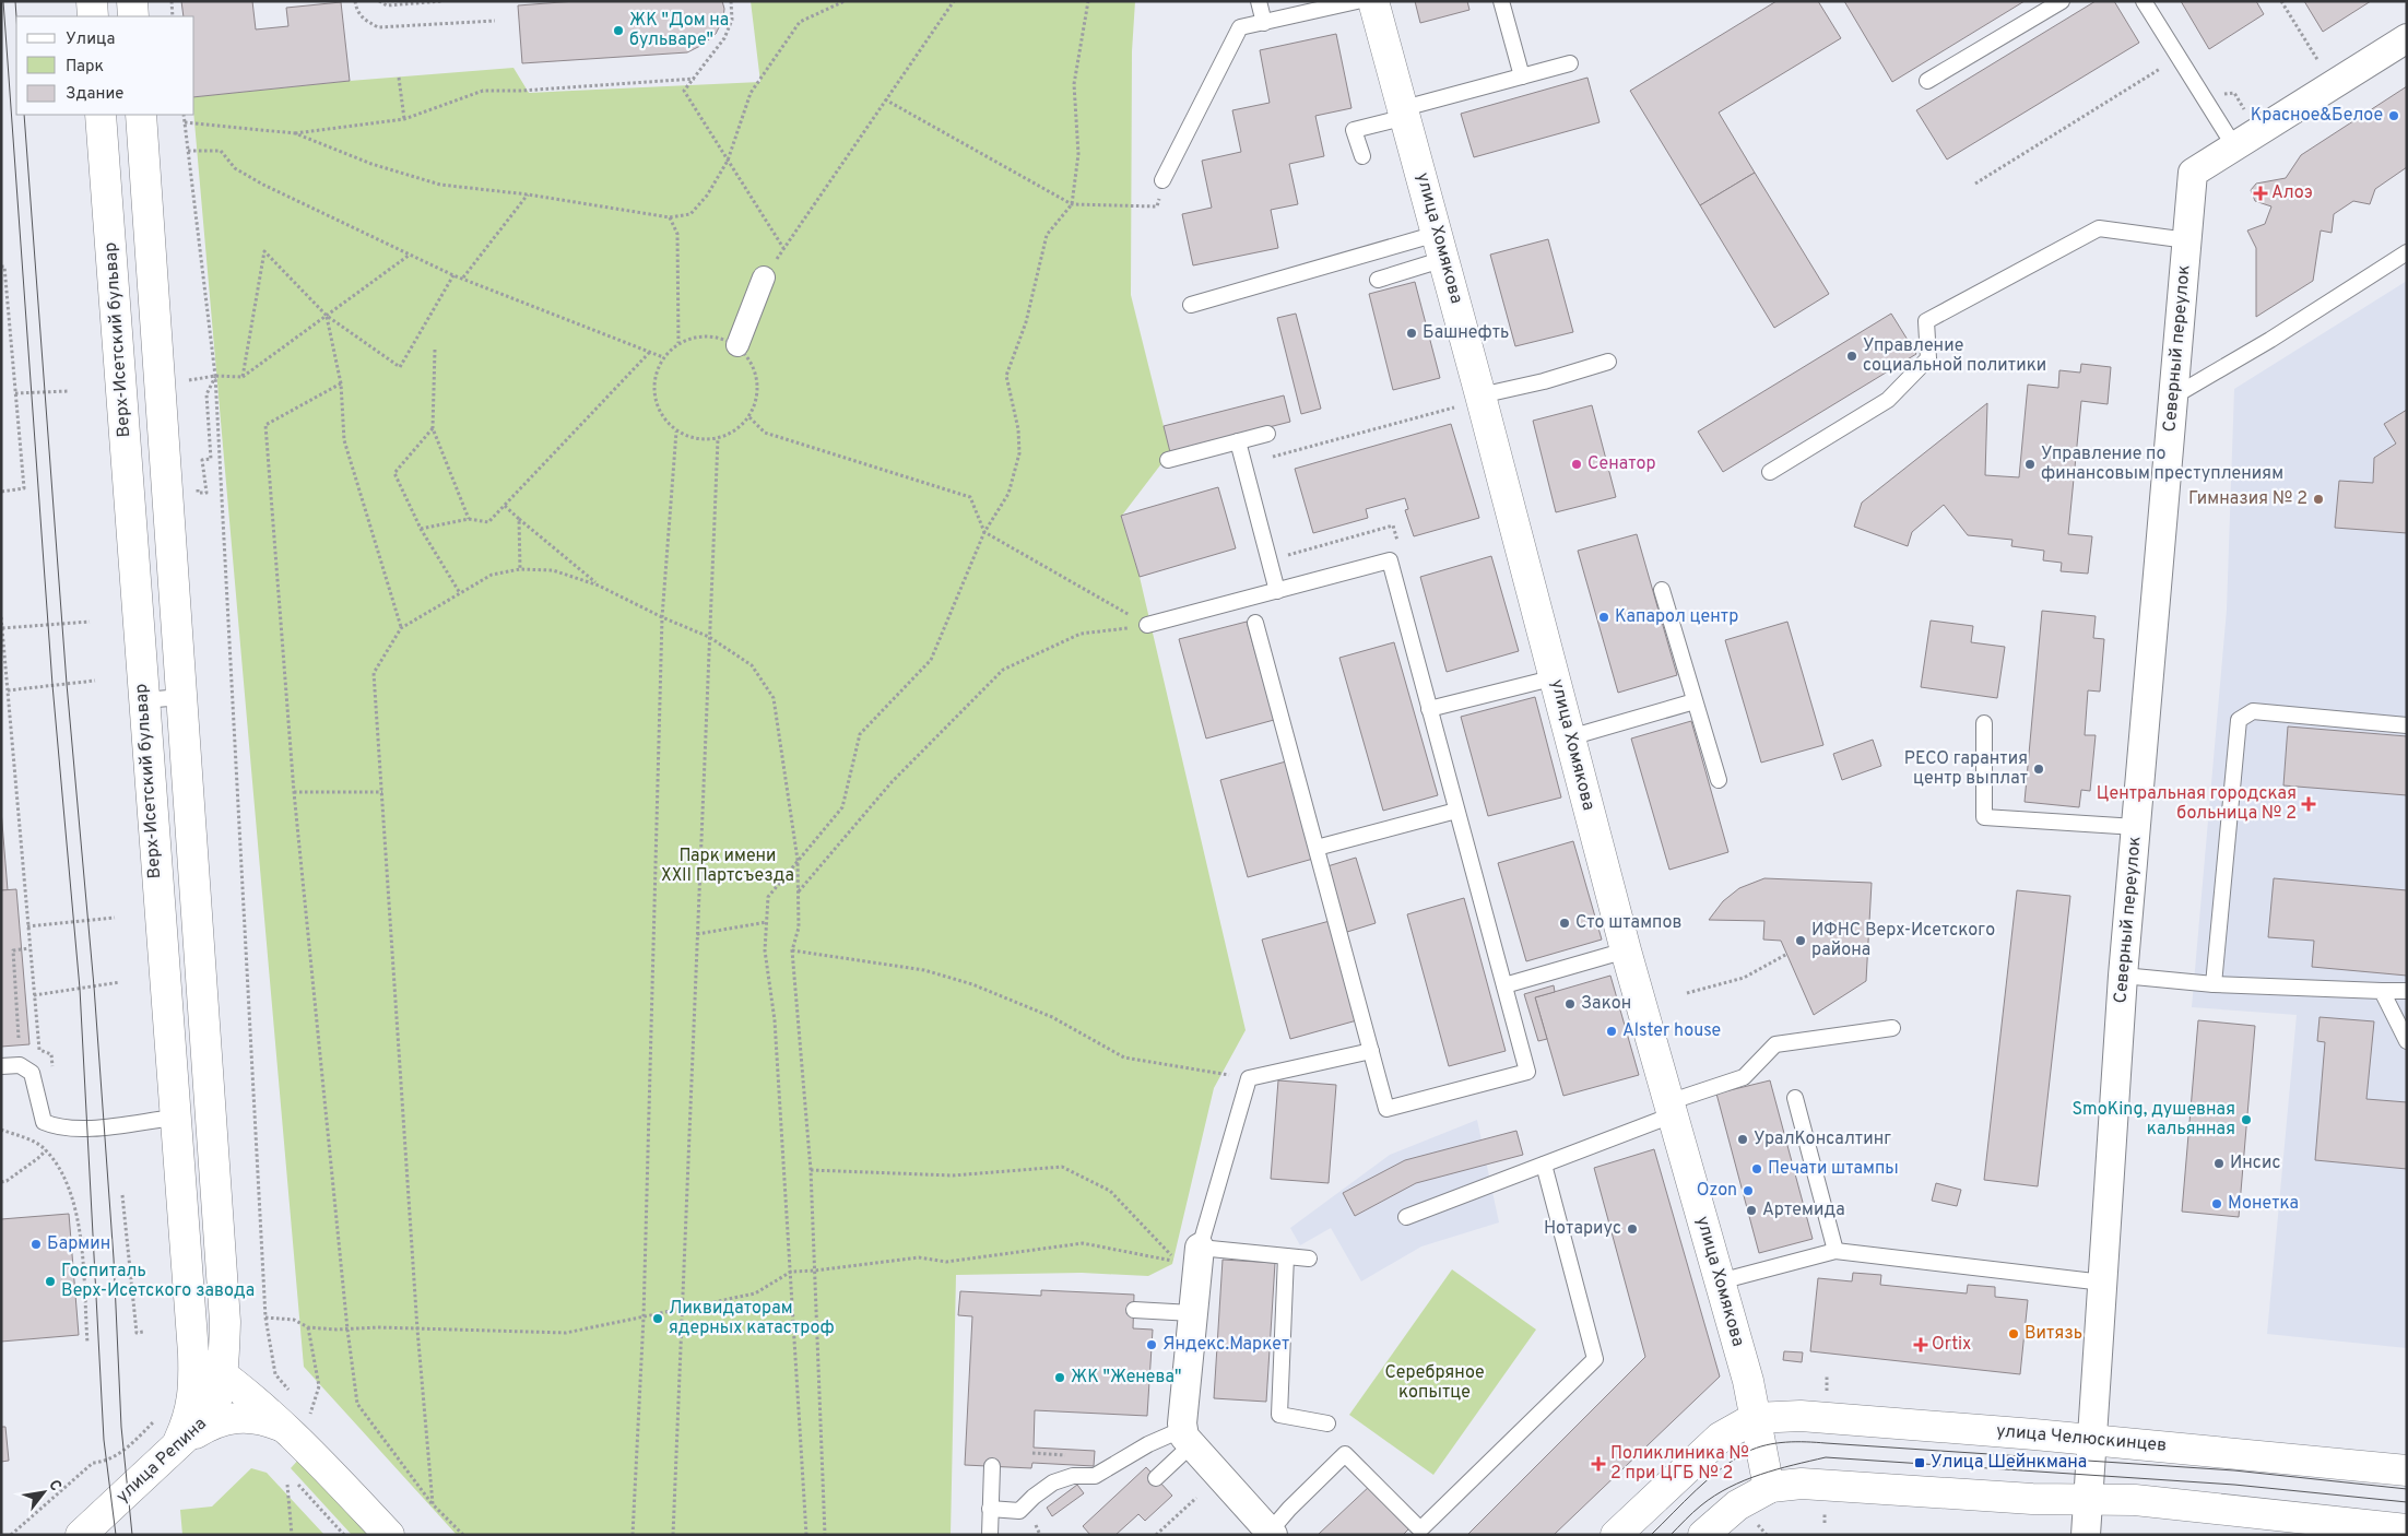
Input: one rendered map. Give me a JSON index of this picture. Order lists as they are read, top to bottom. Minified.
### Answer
{"streets":{"main road":["улица Хомякова","Верх-Исетский бульвар","улица Челюскинцев","улица Репина"],"street":["Северный переулок"]},"crossings":[["улица Хомякова","улица Челюскинцев"],["Верх-Исетский бульвар","улица Репина"],["Северный переулок","улица Челюскинцев"]],"parks":["Парк имени XXII Партсъезда","Серебряное копытце"],"places":{"other":["ЖК \"Дом на бульваре\"","Красное&Белое","Башнефть","Управление социальной политики","Сенатор","Управление по финансовым преступлениям","Гимназия № 2","Капарол центр","РЕСО гарантия центр выплат","Сто штампов","ИФНС Верх-Исетского района","Закон","Alster house","SmoKing, душевная кальянная","УралКонсалтинг","Инсис","Печати штампы","Ozon","Монетка","Артемида","Нотариус","Бармин","Госпиталь Верх-Исетского завода","Ликвидаторам ядерных катастроф","Витязь","Яндекс.Маркет","ЖК \"Женева\""],"health":["Алоэ","Центральная городская больница № 2","Ortix","Поликлиника № 2 при ЦГБ № 2"],"transit":["Улица Шейнкмана"]},"legend":["Улица","Парк","Здание"],"north":"top right"}
